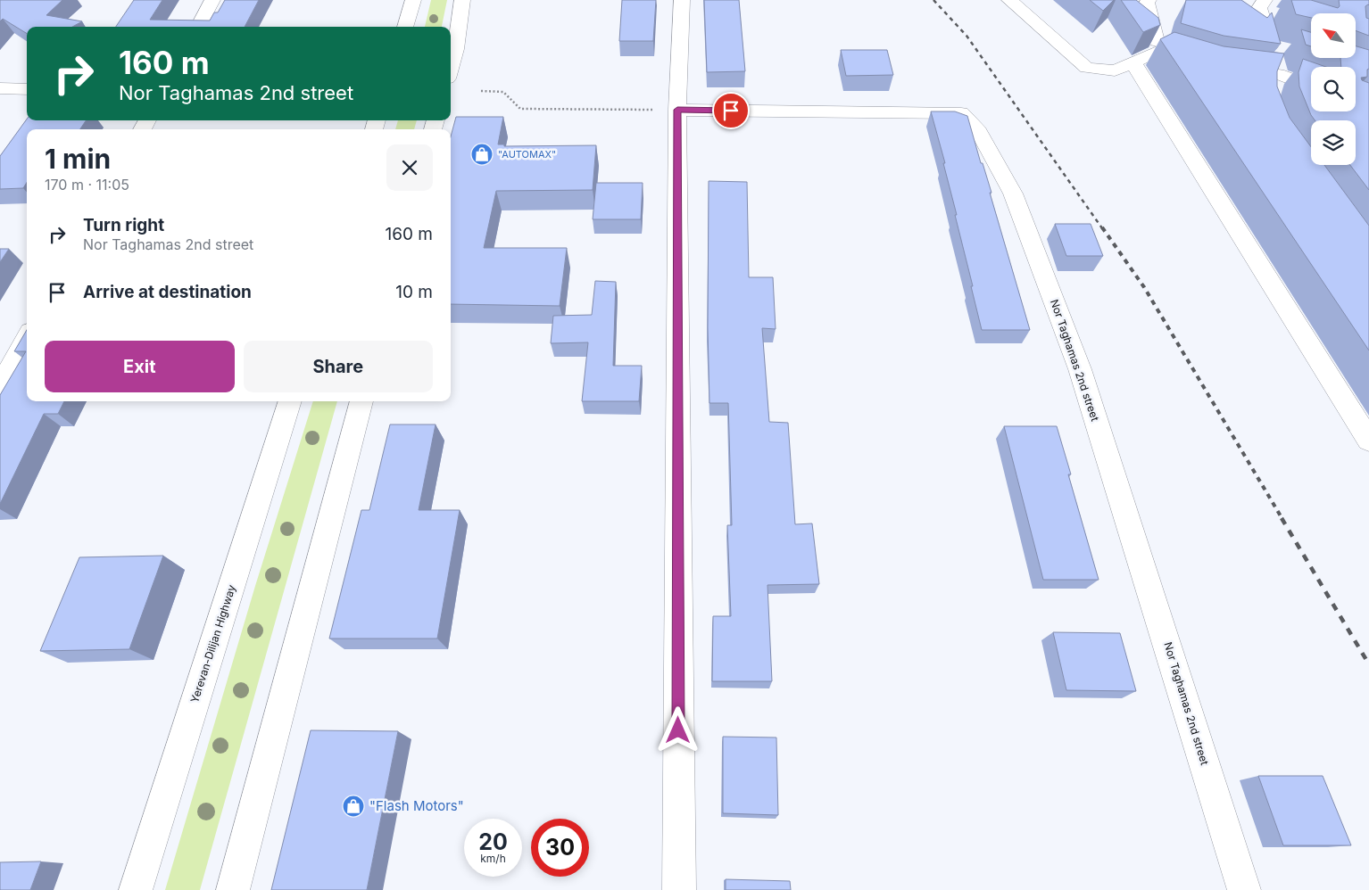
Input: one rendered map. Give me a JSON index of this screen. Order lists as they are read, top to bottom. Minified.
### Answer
{"streets":{"main road":["Nor Taghamas 2nd street","Yerevan-Dilijan Highway"]},"places":{"shop":["\"AUTOMAX\"","\"Flash Motors\""]},"north":"top left","page":{"turn":["160 m","Nor Taghamas 2nd street"],"heading":["1 min","170 m · 11:05"],"list":[{"name":"Turn right","note":"Nor Taghamas 2nd street","value":"160 m"},{"name":"Arrive at destination","value":"10 m"}],"buttons":["Exit","Share"],"speed":"20 km/h","limit":"30"}}
